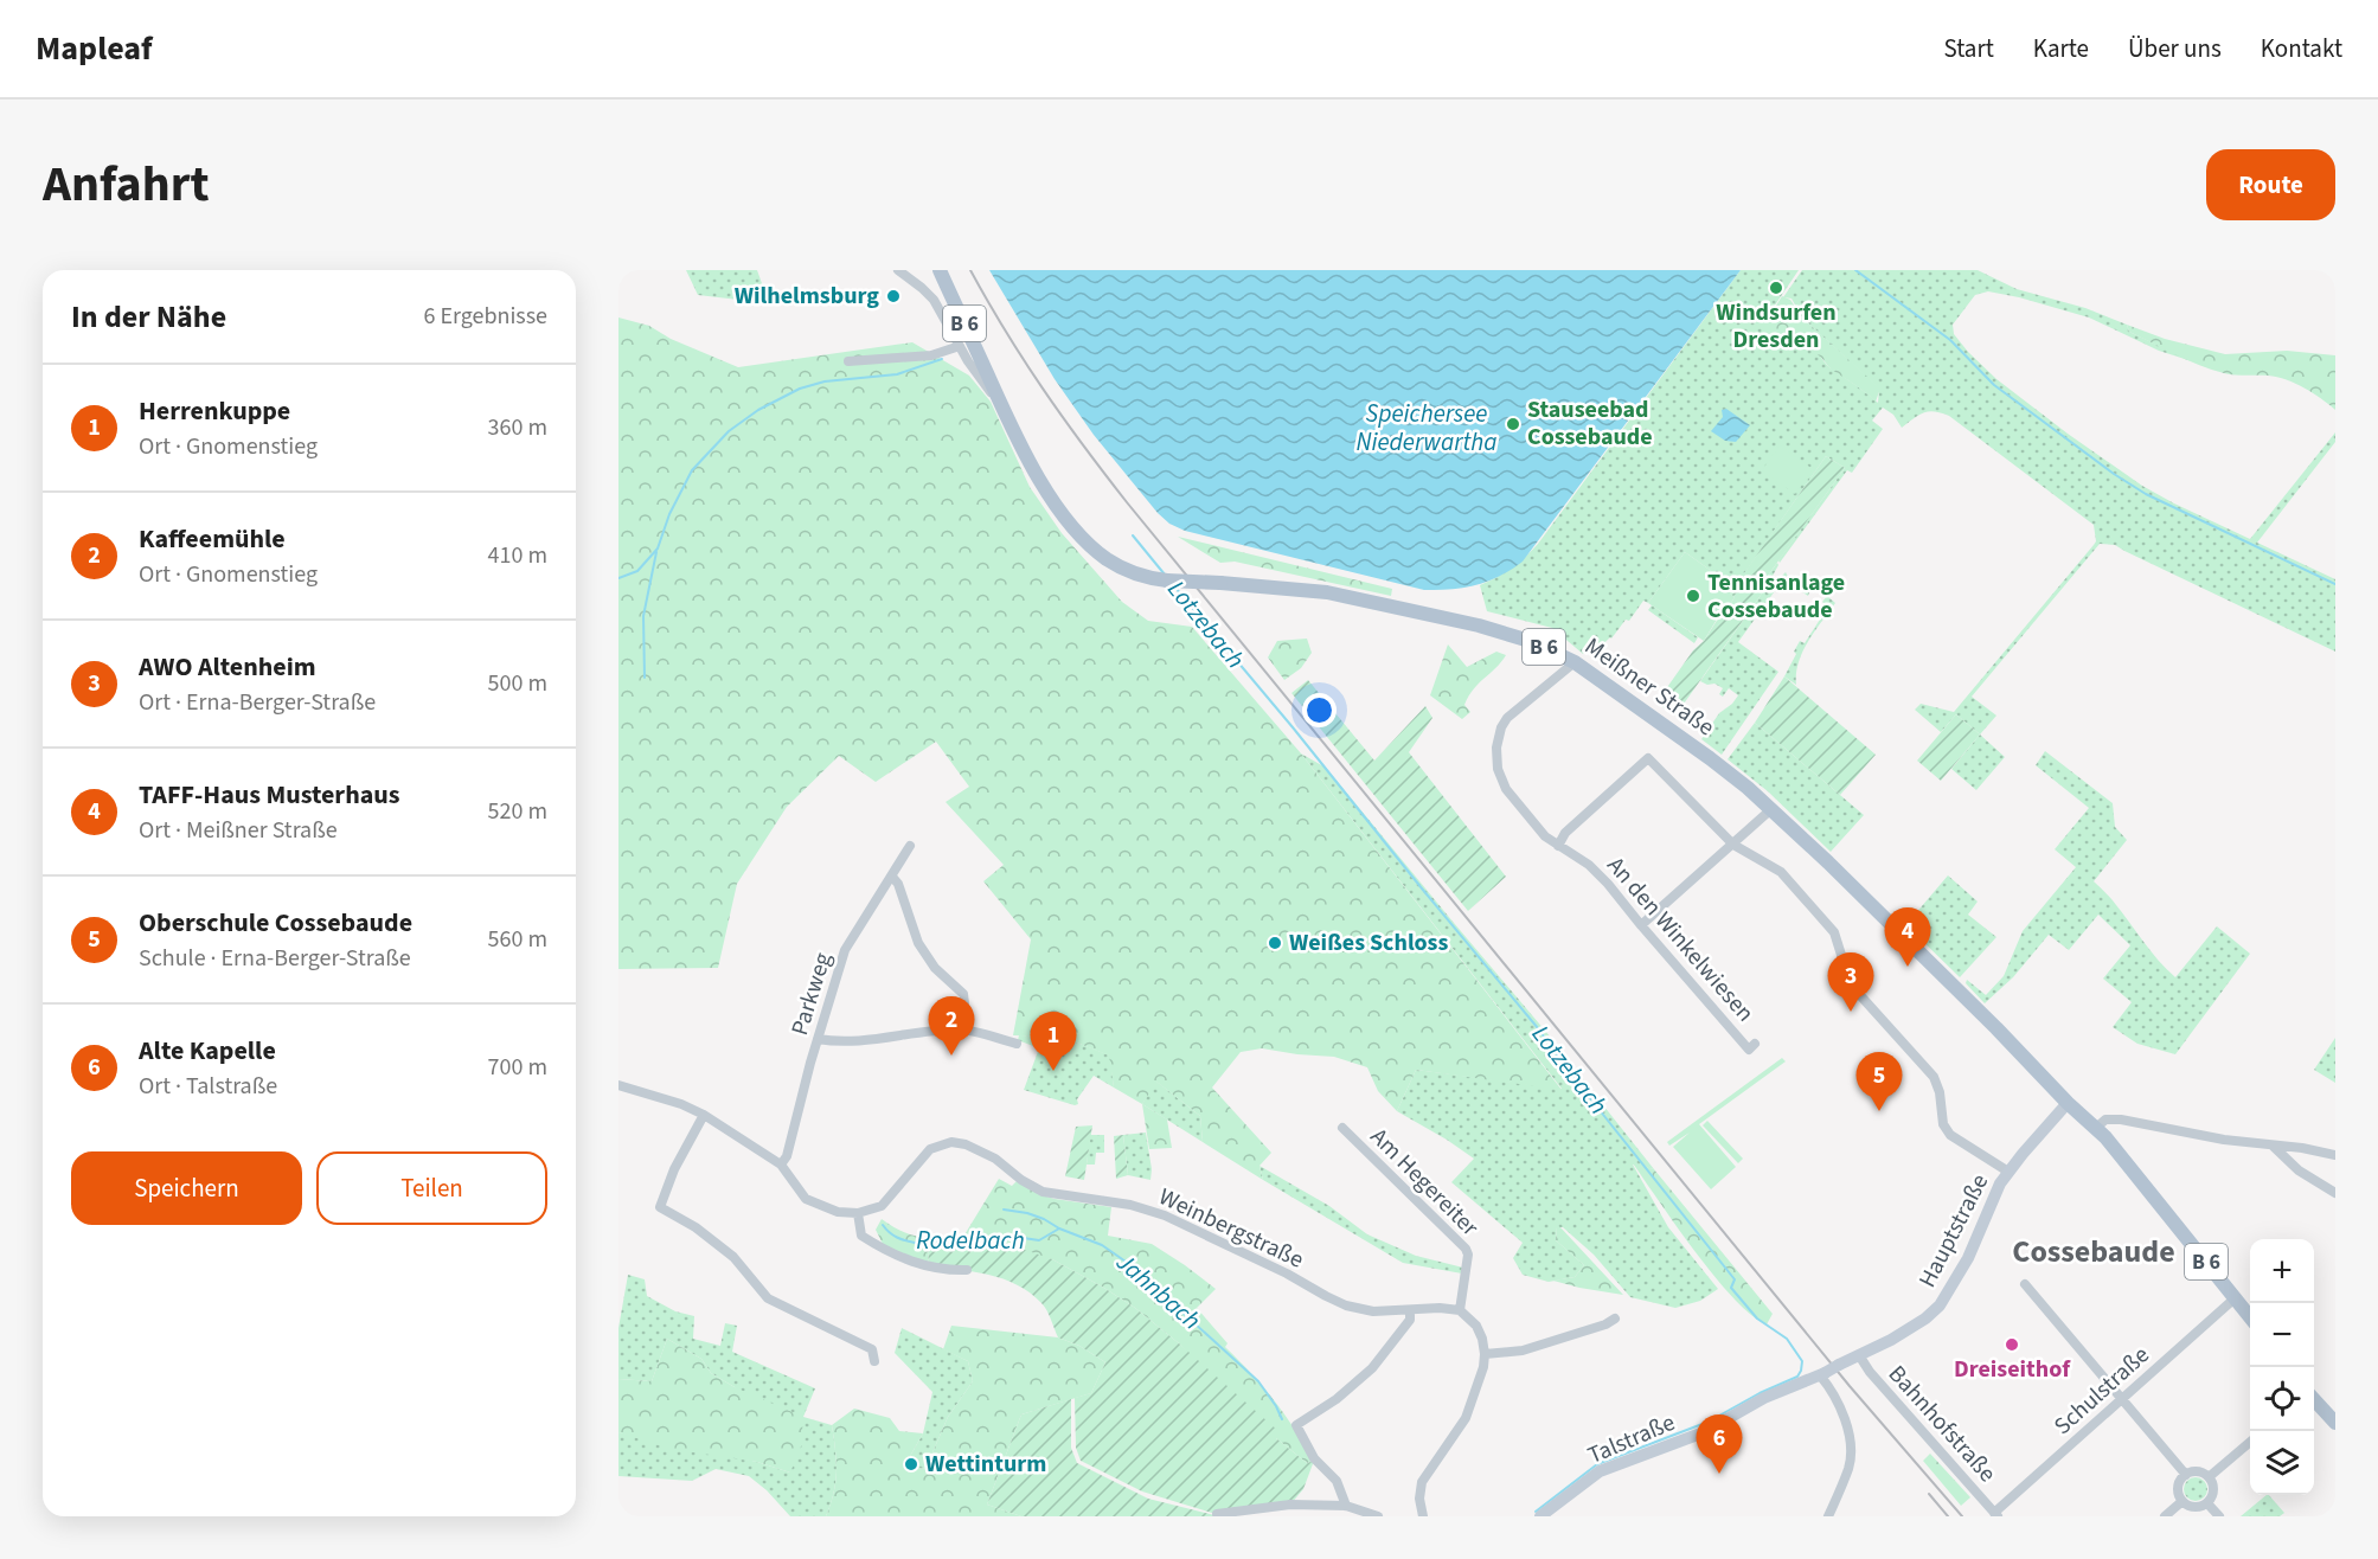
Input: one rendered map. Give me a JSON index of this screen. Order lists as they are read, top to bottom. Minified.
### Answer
{"streets":{"main road":["B 6","Meißner Straße"],"street":["An den Winkelwiesen","Parkweg","Am Hegereiter","Weinbergstraße","Hauptstraße","Schulstraße","Bahnhofstraße","Talstraße"]},"crossings":[["B 6","Meißner Straße"],["B 6","Hauptstraße"],["B 6","Schulstraße"],["Meißner Straße","An den Winkelwiesen"],["Meißner Straße","Hauptstraße"],["Am Hegereiter","Weinbergstraße"],["Hauptstraße","Bahnhofstraße"],["Hauptstraße","Talstraße"],["Schulstraße","Bahnhofstraße"],["Bahnhofstraße","Talstraße"]],"districts":["Cossebaude"],"water":["Speichersee Niederwartha","Lotzebach","Rodelbach","Jahnbach"],"places":["Windsurfen Dresden","Wilhelmsburg","Stauseebad Cossebaude","Tennisanlage Cossebaude","Weißes Schloss","Dreiseithof","Wettinturm"],"page":{"header":"Mapleaf","nav":["Start","Karte","Über uns","Kontakt"],"title":"Anfahrt","buttons":["Route",["Speichern","Teilen"]],"heading":["In der Nähe","6 Ergebnisse"],"list":[{"mark":"1","name":"Herrenkuppe","note":"Ort · Gnomenstieg","value":"360 m"},{"mark":"2","name":"Kaffeemühle","note":"Ort · Gnomenstieg","value":"410 m"},{"mark":"3","name":"AWO Altenheim","note":"Ort · Erna-Berger-Straße","value":"500 m"},{"mark":"4","name":"TAFF-Haus Musterhaus","note":"Ort · Meißner Straße","value":"520 m"},{"mark":"5","name":"Oberschule Cossebaude","note":"Schule · Erna-Berger-Straße","value":"560 m"},{"mark":"6","name":"Alte Kapelle","note":"Ort · Talstraße","value":"700 m"}],"pins":["4","3","2","1","5","6"],"map_buttons":["+","−"]}}
